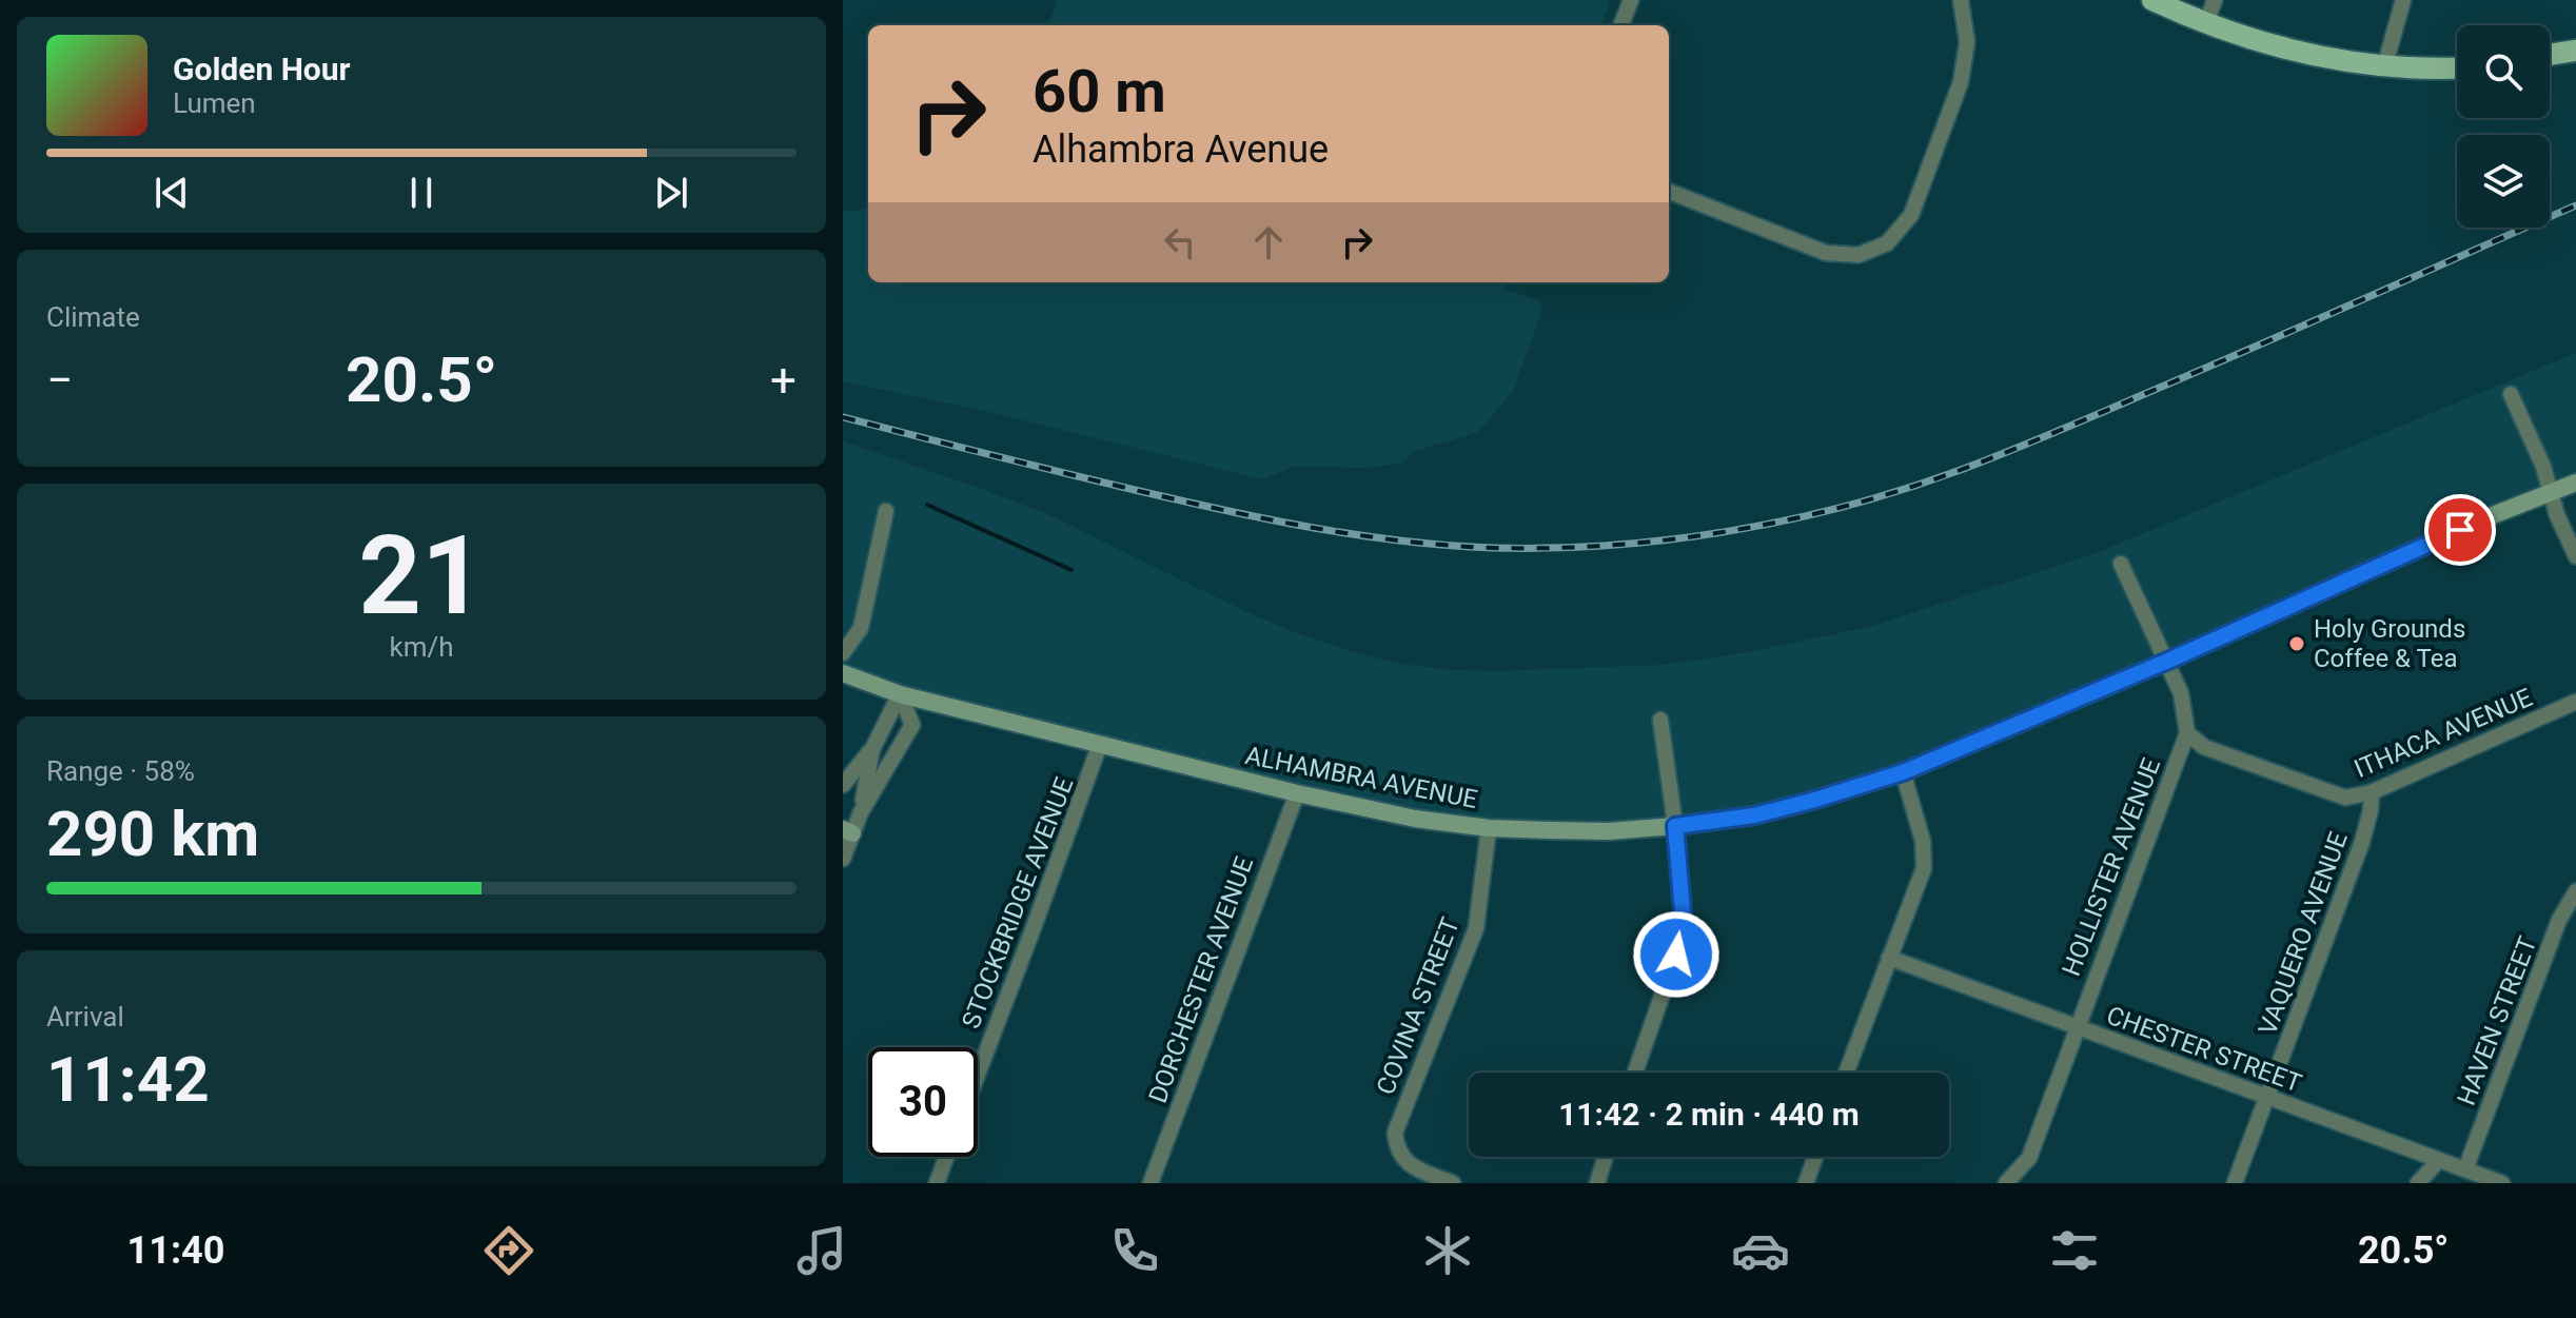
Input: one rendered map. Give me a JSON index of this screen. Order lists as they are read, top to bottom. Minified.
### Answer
{"streets":{"main road":["ALHAMBRA AVENUE"],"street":["ITHACA AVENUE","HOLLISTER AVENUE","STOCKBRIDGE AVENUE","VAQUERO AVENUE","DORCHESTER AVENUE","COVINA STREET","HAVEN STREET","CHESTER STREET"]},"crossings":[["ITHACA AVENUE","HOLLISTER AVENUE"],["ITHACA AVENUE","VAQUERO AVENUE"],["ALHAMBRA AVENUE","HOLLISTER AVENUE"],["ALHAMBRA AVENUE","STOCKBRIDGE AVENUE"],["ALHAMBRA AVENUE","DORCHESTER AVENUE"],["ALHAMBRA AVENUE","COVINA STREET"],["HOLLISTER AVENUE","CHESTER STREET"],["VAQUERO AVENUE","CHESTER STREET"],["HAVEN STREET","CHESTER STREET"]],"places":["Holy Grounds Coffee & Tea"],"page":{"turn":["60 m","Alhambra Avenue"],"song":["Golden Hour","Lumen"],"tile":["Climate",["21","km/h"],["Range · 58%","290 km"],["Arrival","11:42"]],"heat":["−","20.5°","+"],"limit":"30","trip":"11:42 · 2 min · 440 m","tabs":["11:40","20.5°"]}}
